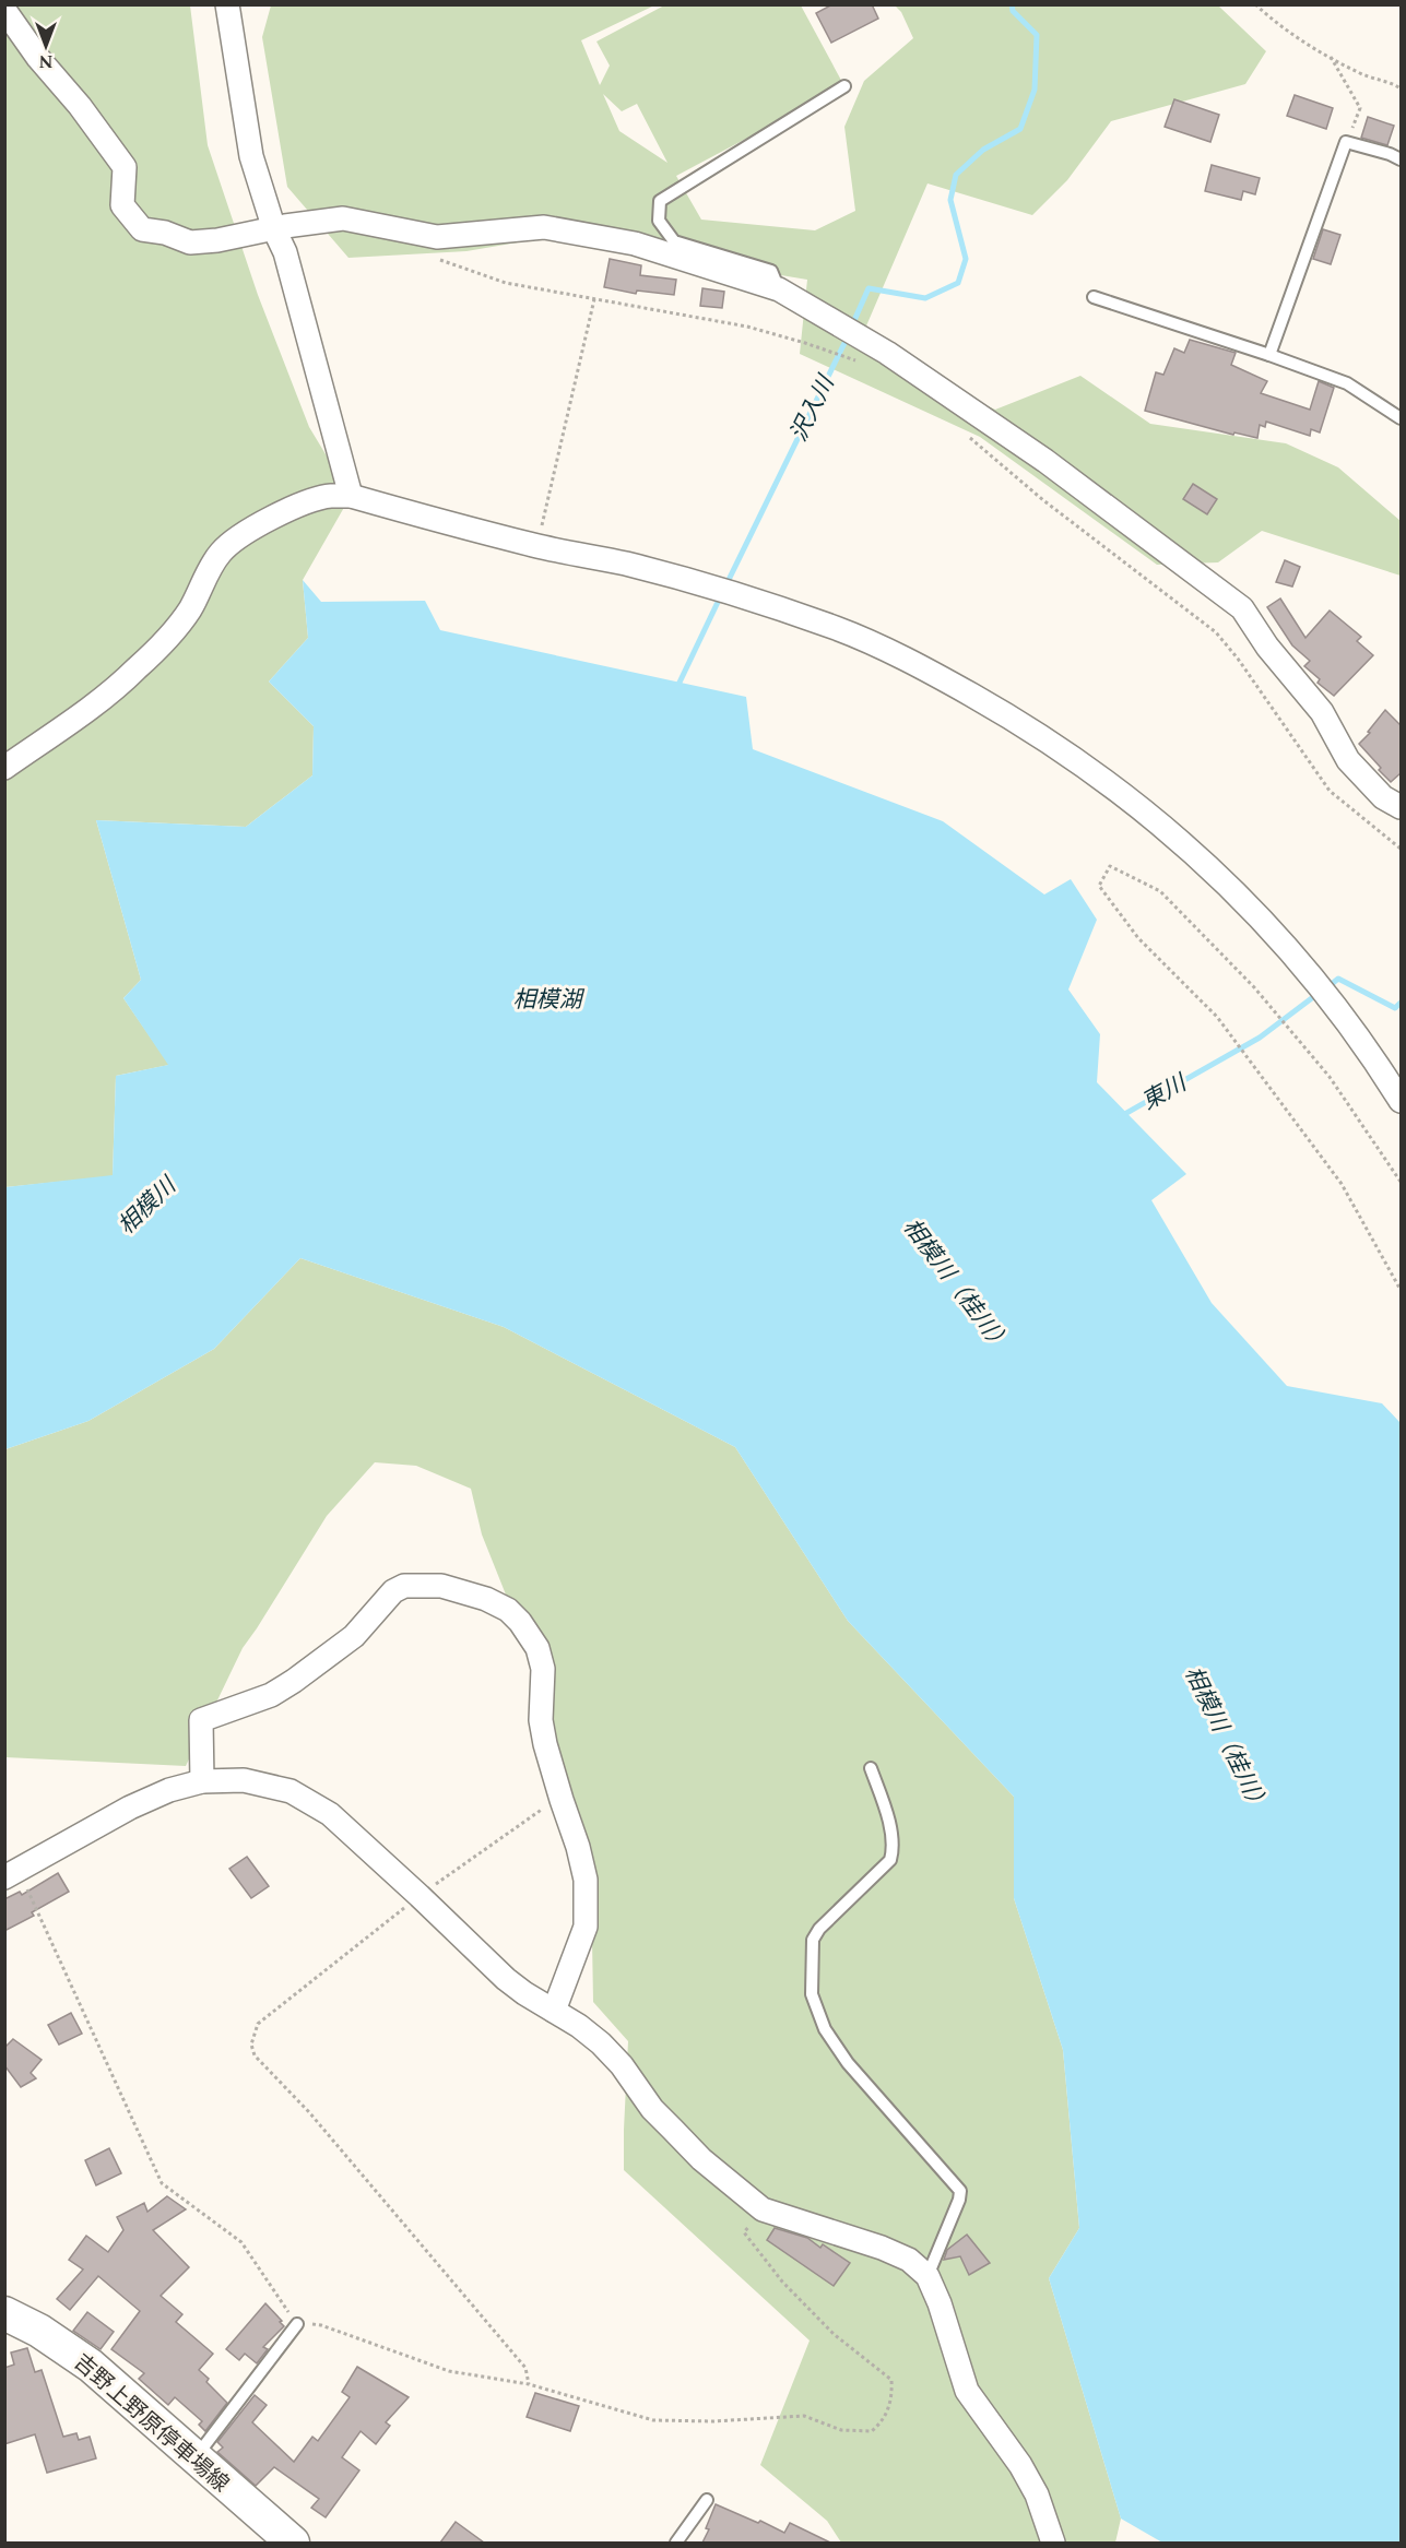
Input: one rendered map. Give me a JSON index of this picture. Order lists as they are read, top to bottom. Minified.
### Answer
{"streets":{"main road":["吉野上野原停車場線"]},"water":["沢入川","相模湖","東川","相模川","相模川（桂川）"],"north":"bottom"}
